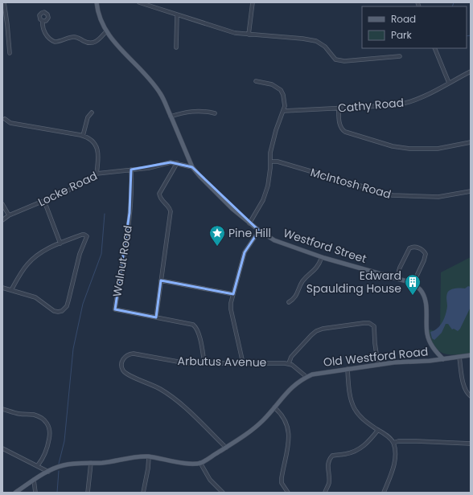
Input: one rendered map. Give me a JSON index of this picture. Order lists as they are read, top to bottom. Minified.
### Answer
{"streets":{"main road":["Westford Street","Old Westford Road"],"street":["Cathy Road","McIntosh Road","Locke Road","Walnut Road","Arbutus Avenue"]},"crossings":[["Locke Road","Westford Street"],["Locke Road","Walnut Road"],["Westford Street","Old Westford Road"],["Walnut Road","Arbutus Avenue"],["Old Westford Road","Arbutus Avenue"]],"places":{"place":["Pine Hill"],"building":["Edward Spaulding House"]},"legend":["Road","Park"]}
